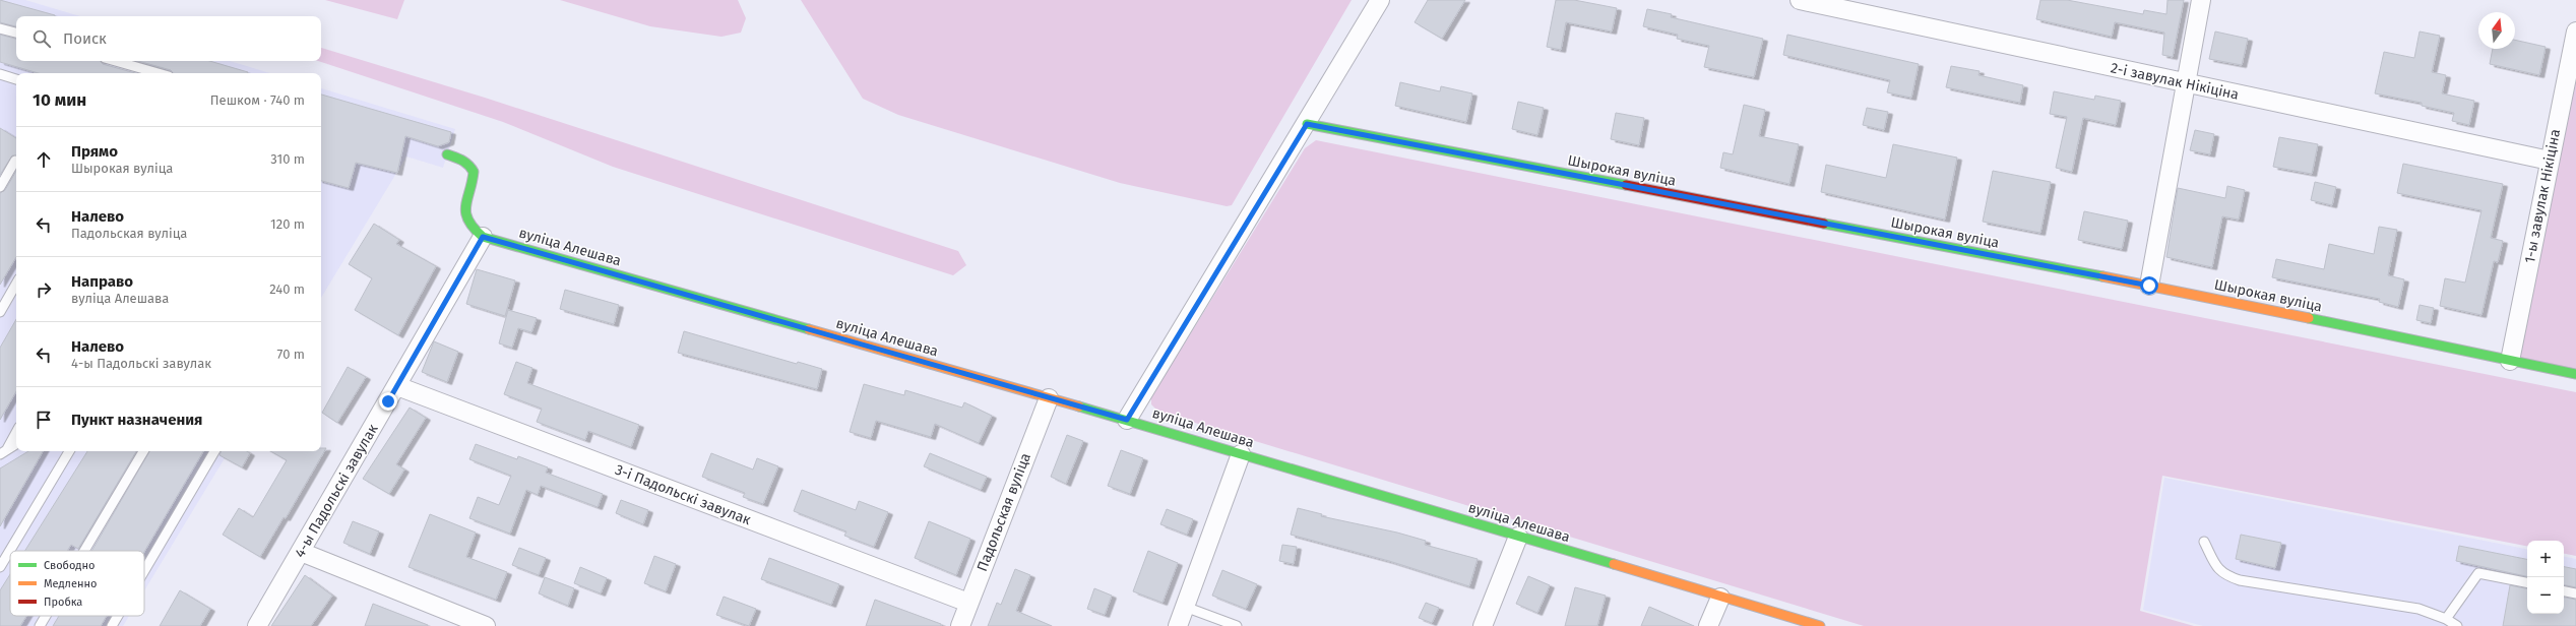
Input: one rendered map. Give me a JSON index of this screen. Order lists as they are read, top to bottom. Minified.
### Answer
{"streets":{"street":["2-і завулак Нікіціна","Шырокая вуліца","1-ы завулак Нікіціна","вуліца Алешава","4-ы Падольскі завулак","3-і Падольскі завулак","Падольская вуліца"]},"crossings":[["2-і завулак Нікіціна","1-ы завулак Нікіціна"],["Шырокая вуліца","1-ы завулак Нікіціна"],["вуліца Алешава","4-ы Падольскі завулак"],["вуліца Алешава","Падольская вуліца"],["4-ы Падольскі завулак","3-і Падольскі завулак"],["3-і Падольскі завулак","Падольская вуліца"]],"legend":["Свободно","Медленно","Пробка"],"north":"top","page":{"search":"Поиск","heading":["10 мин","Пешком · 740 m"],"list":[["Прямо","Шырокая вуліца","310 m"],["Налево","Падольская вуліца","120 m"],["Направо","вуліца Алешава","240 m"],["Налево","4-ы Падольскі завулак","70 m"],"Пункт назначения"],"map_buttons":["+","−"]}}
